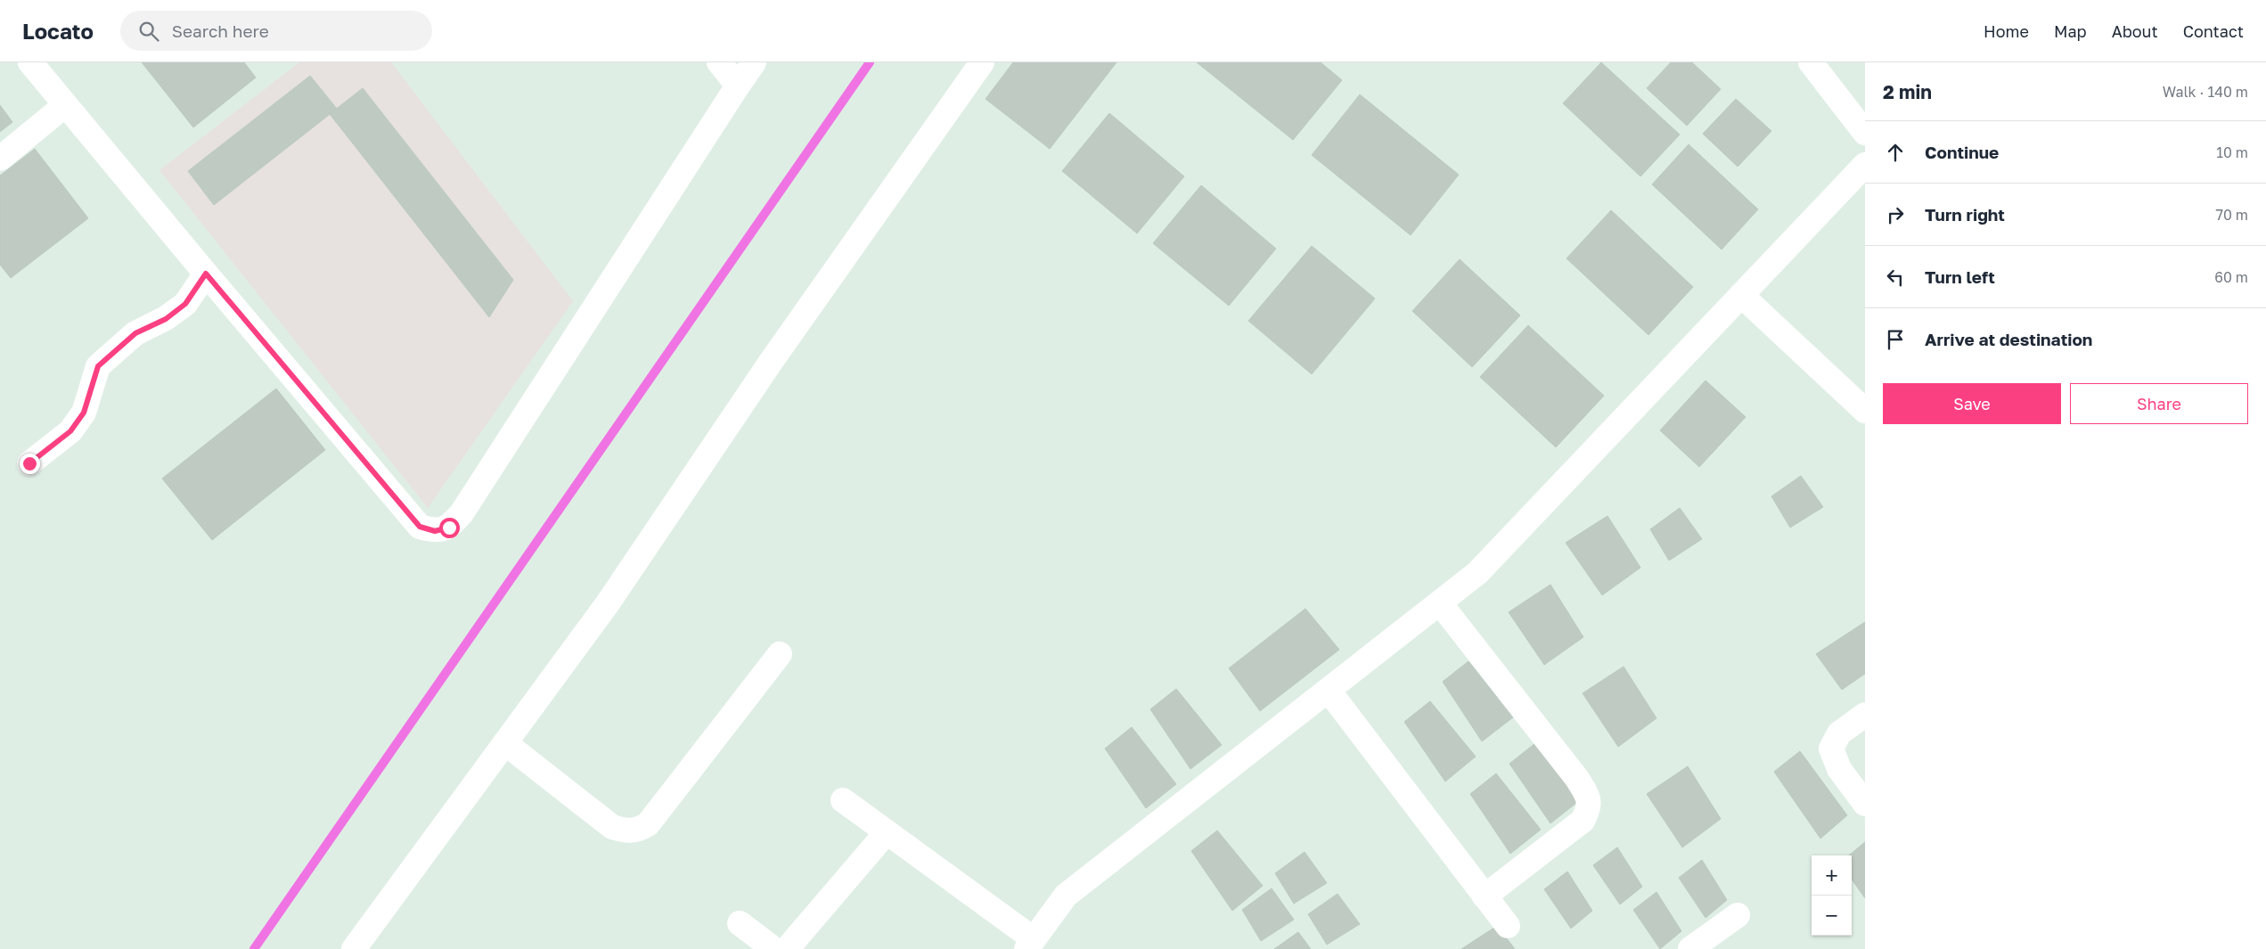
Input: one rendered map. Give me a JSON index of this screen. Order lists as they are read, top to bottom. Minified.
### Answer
{"page":{"header":"Locato","search":"Search here","nav":["Home","Map","About","Contact"],"heading":["2 min","Walk · 140 m"],"list":[["Continue","10 m"],["Turn right","70 m"],["Turn left","60 m"],"Arrive at destination"],"buttons":["Save","Share"],"map_buttons":["+","−"]}}
